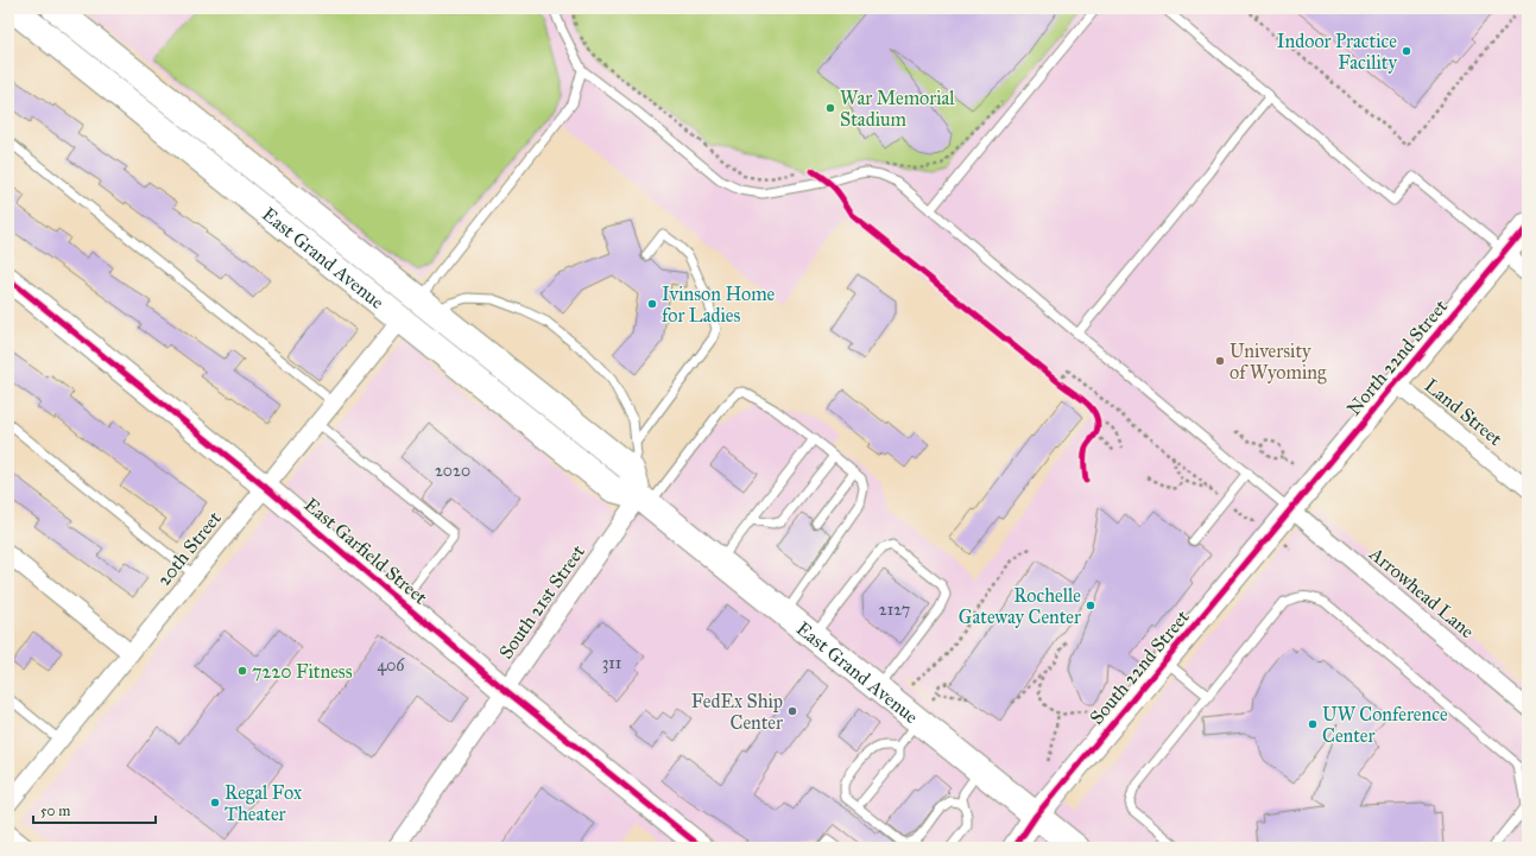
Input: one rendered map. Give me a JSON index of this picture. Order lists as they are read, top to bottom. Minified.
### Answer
{"streets":{"main road":["East Grand Avenue"],"street":["North 22nd Street","Land Street","20th Street","East Garfield Street","Arrowhead Lane","South 21st Street","South 22nd Street"]},"crossings":[["East Grand Avenue","20th Street"],["East Grand Avenue","South 21st Street"],["East Grand Avenue","South 22nd Street"],["North 22nd Street","Land Street"],["North 22nd Street","Arrowhead Lane"],["North 22nd Street","South 22nd Street"],["20th Street","East Garfield Street"],["East Garfield Street","South 21st Street"],["Arrowhead Lane","South 22nd Street"]],"places":["Indoor Practice Facility","War Memorial Stadium","Ivinson Home for Ladies","University of Wyoming","Rochelle Gateway Center","7220 Fitness","FedEx Ship Center","UW Conference Center","Regal Fox Theater"],"house_numbers":["2020","2127","311","406"],"scale_bar":"50 m"}
